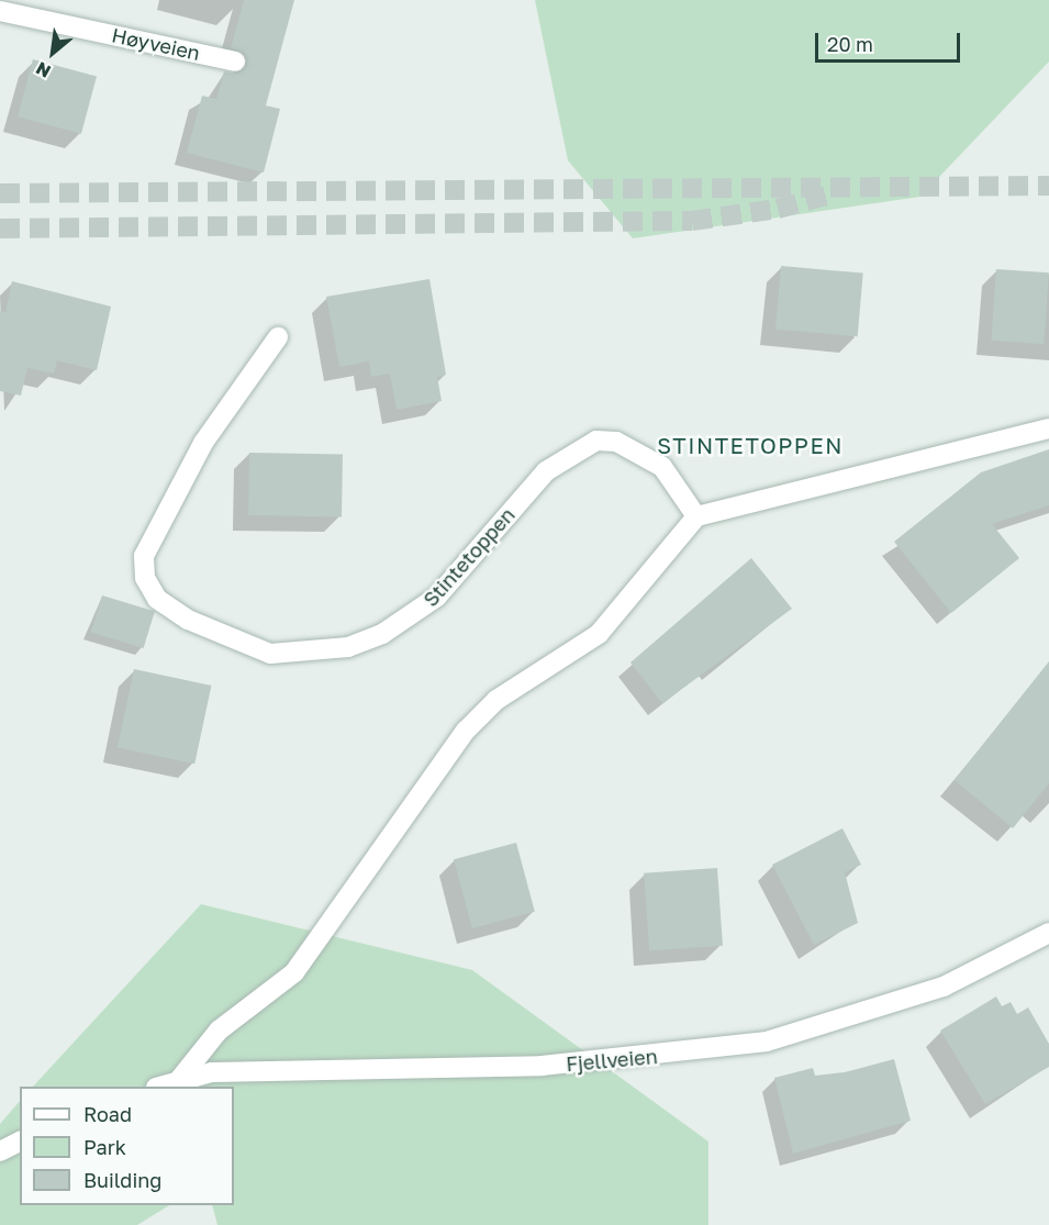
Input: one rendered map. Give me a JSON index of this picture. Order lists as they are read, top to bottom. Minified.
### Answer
{"streets":{"street":["Høyveien","Stintetoppen","Fjellveien"]},"districts":["STINTETOPPEN"],"legend":["Road","Park","Building"],"scale_bar":"20 m","north":"bottom left"}
